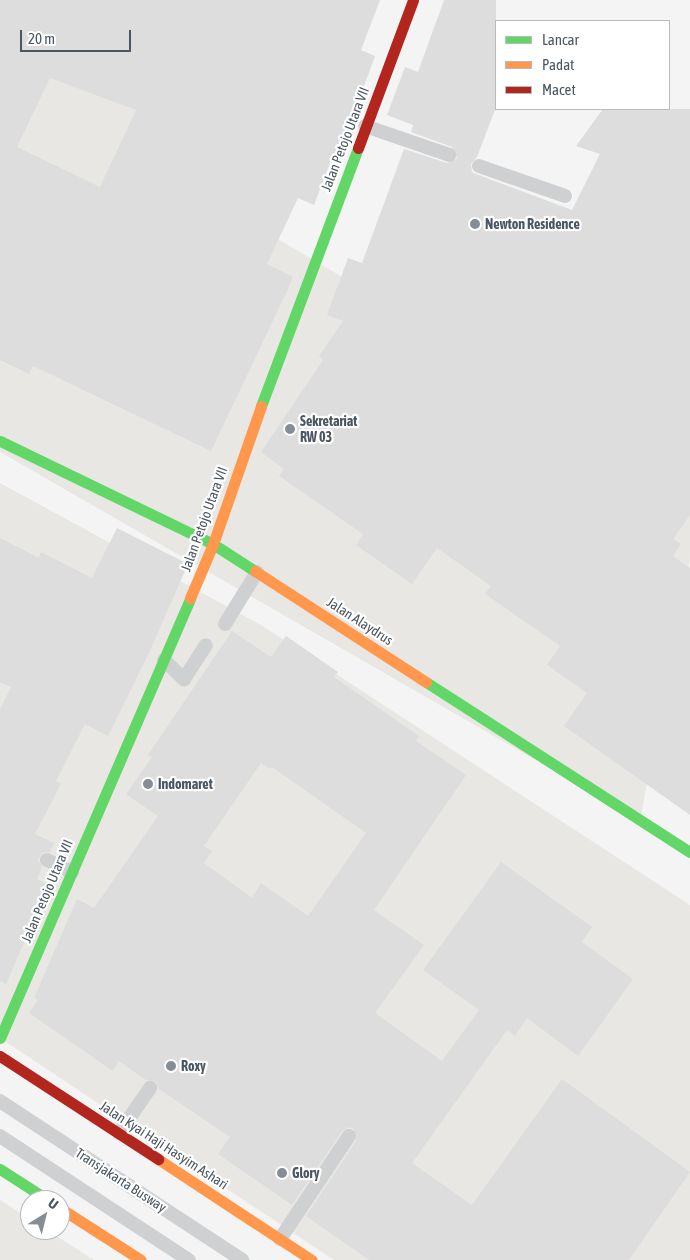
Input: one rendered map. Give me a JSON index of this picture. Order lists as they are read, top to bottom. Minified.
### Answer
{"streets":{"street":["Jalan Petojo Utara VII","Jalan Alaydrus","Jalan Kyai Haji Hasyim Ashari"],"lane":["Transjakarta Busway"]},"crossings":[["Jalan Petojo Utara VII","Jalan Alaydrus"]],"places":["Newton Residence","Sekretariat RW 03","Indomaret","Roxy","Glory"],"legend":["Lancar","Padat","Macet"],"scale_bar":"20 m","north":"top right"}
